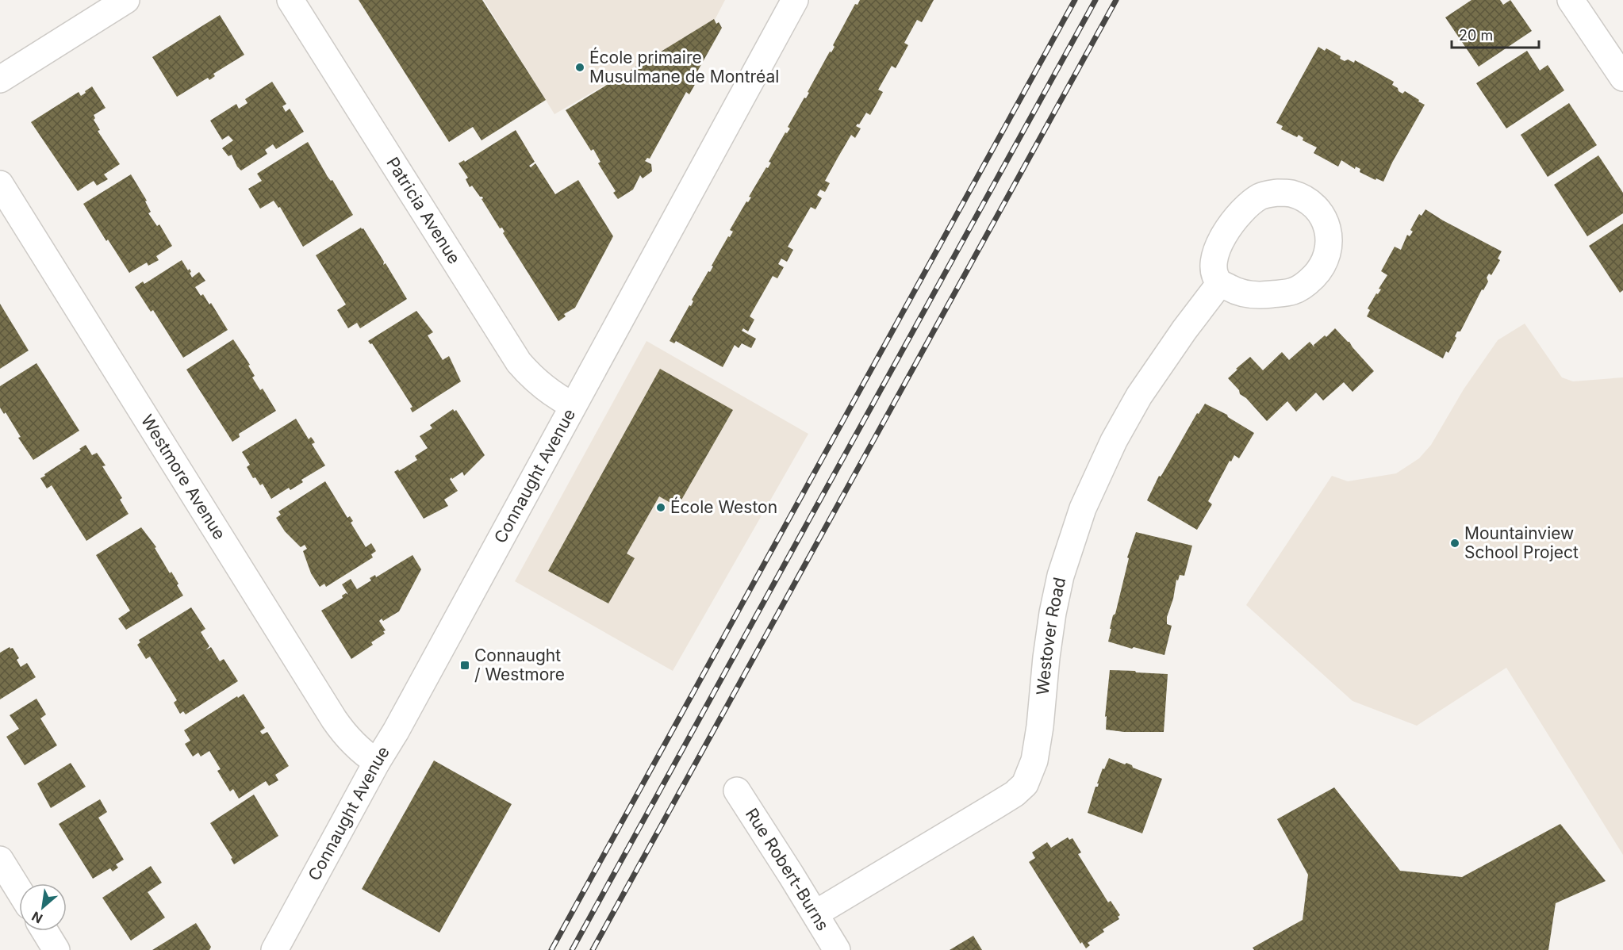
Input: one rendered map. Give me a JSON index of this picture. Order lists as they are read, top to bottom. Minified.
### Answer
{"streets":{"street":["Patricia Avenue","Connaught Avenue","Westmore Avenue","Westover Road","Rue Robert-Burns"]},"crossings":[["Patricia Avenue","Connaught Avenue"],["Connaught Avenue","Westmore Avenue"],["Westover Road","Rue Robert-Burns"]],"places":{"other":["École primaire Musulmane de Montréal","École Weston","Mountainview School Project"],"transit":["Connaught / Westmore"]},"scale_bar":"20 m","north":"bottom left"}
